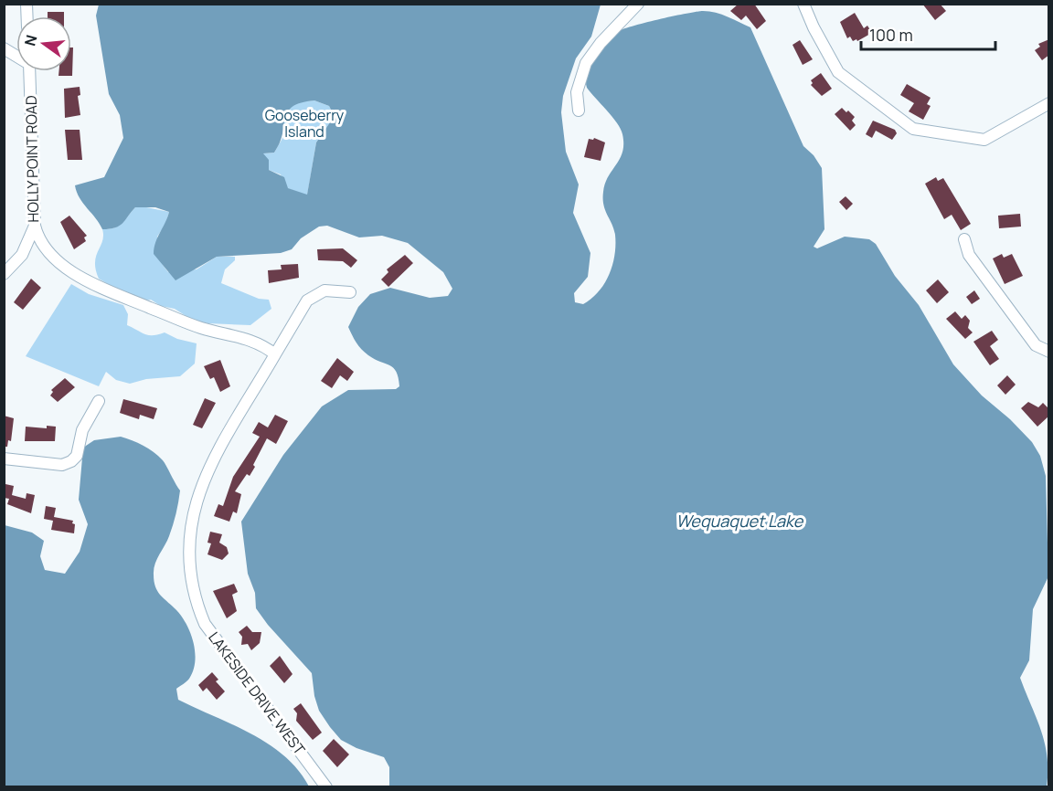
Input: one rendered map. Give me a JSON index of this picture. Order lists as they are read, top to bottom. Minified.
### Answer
{"streets":{"street":["HOLLY POINT ROAD","LAKESIDE DRIVE WEST"]},"water":["Wequaquet Lake"],"parks":["Gooseberry Island"],"scale_bar":"100 m","north":"left"}
